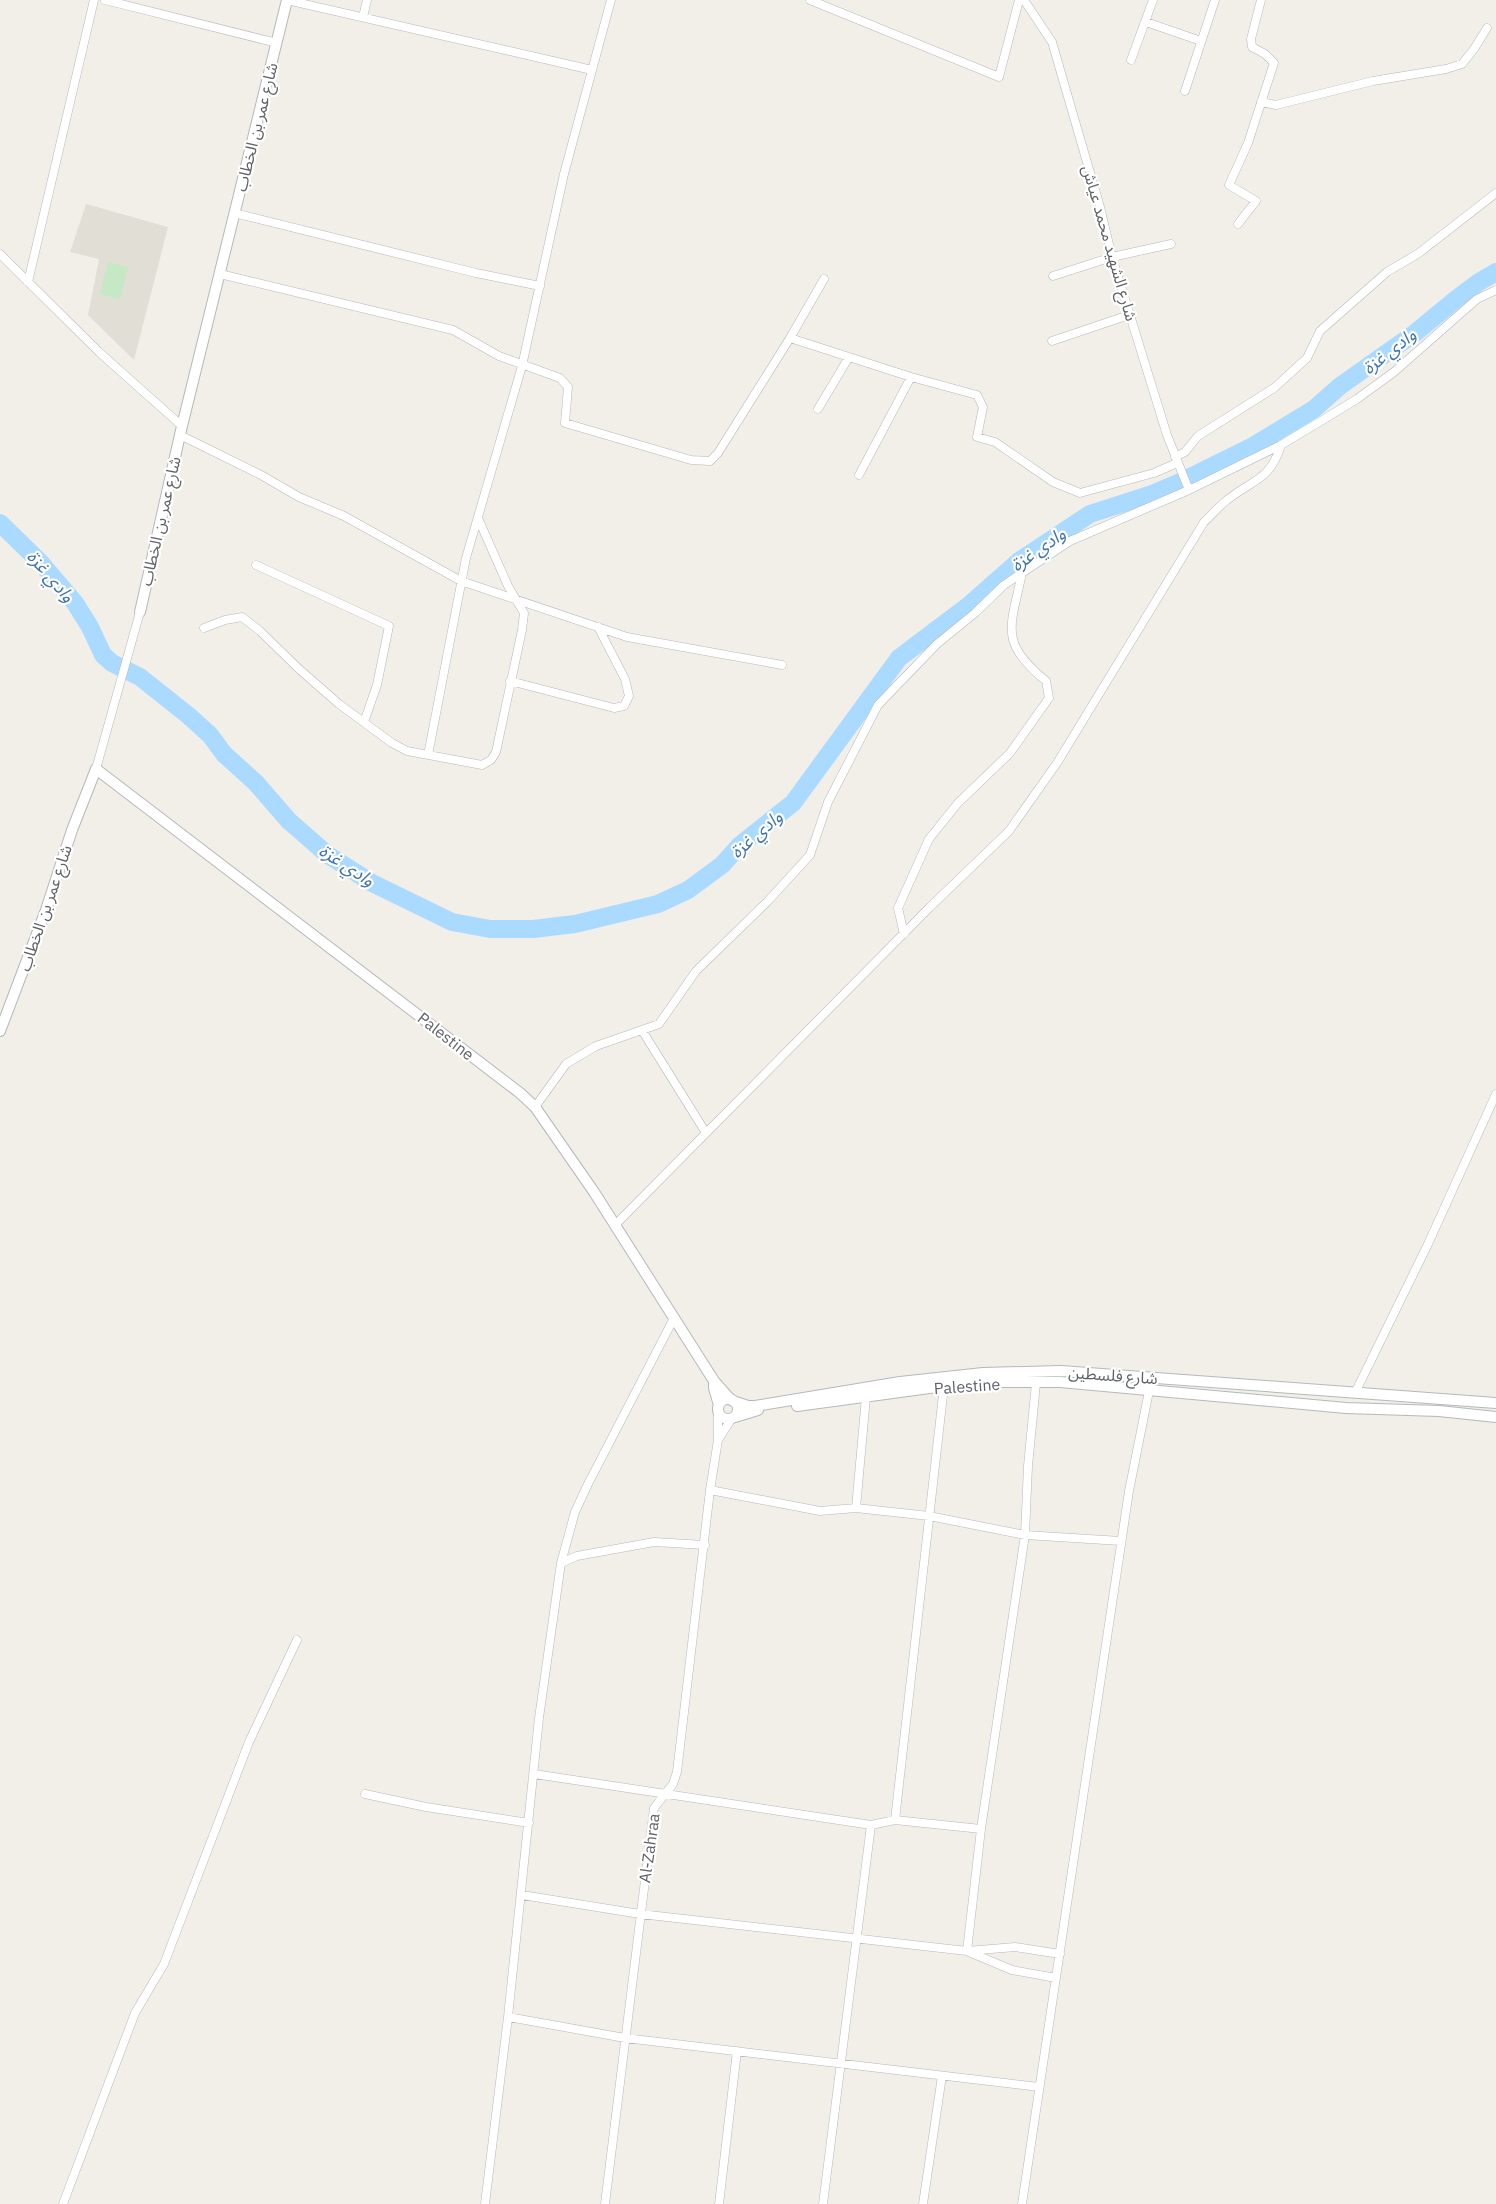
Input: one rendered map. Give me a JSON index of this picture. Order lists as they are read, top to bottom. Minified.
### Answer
{"streets":{"street":["شارع عمر بن الخطاب","شارع الشهيد محمد عياش","Palestine","شارع فلسطين","Al-Zahraa"]},"crossings":[["شارع عمر بن الخطاب","Palestine"],["Palestine","شارع فلسطين"],["Palestine","Al-Zahraa"],["شارع فلسطين","Al-Zahraa"]],"water":["وادي غزة"]}
